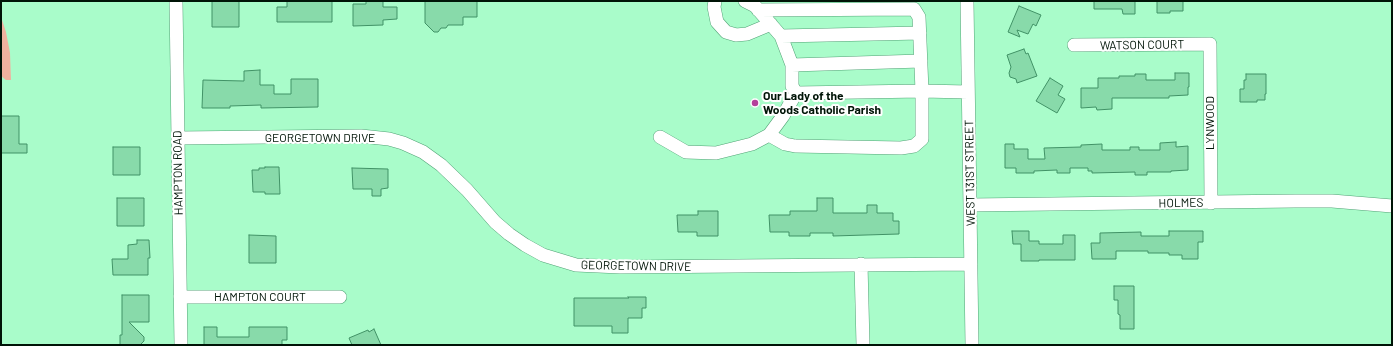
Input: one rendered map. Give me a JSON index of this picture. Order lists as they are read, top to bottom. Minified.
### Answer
{"streets":{"street":["WATSON COURT","LYNWOOD","GEORGETOWN DRIVE","HAMPTON ROAD","WEST 131ST STREET","HOLMES","HAMPTON COURT"]},"crossings":[["WATSON COURT","LYNWOOD"],["LYNWOOD","HOLMES"],["GEORGETOWN DRIVE","HAMPTON ROAD"],["GEORGETOWN DRIVE","WEST 131ST STREET"],["HAMPTON ROAD","HAMPTON COURT"],["WEST 131ST STREET","HOLMES"]],"places":["Our Lady of the Woods Catholic Parish"]}
